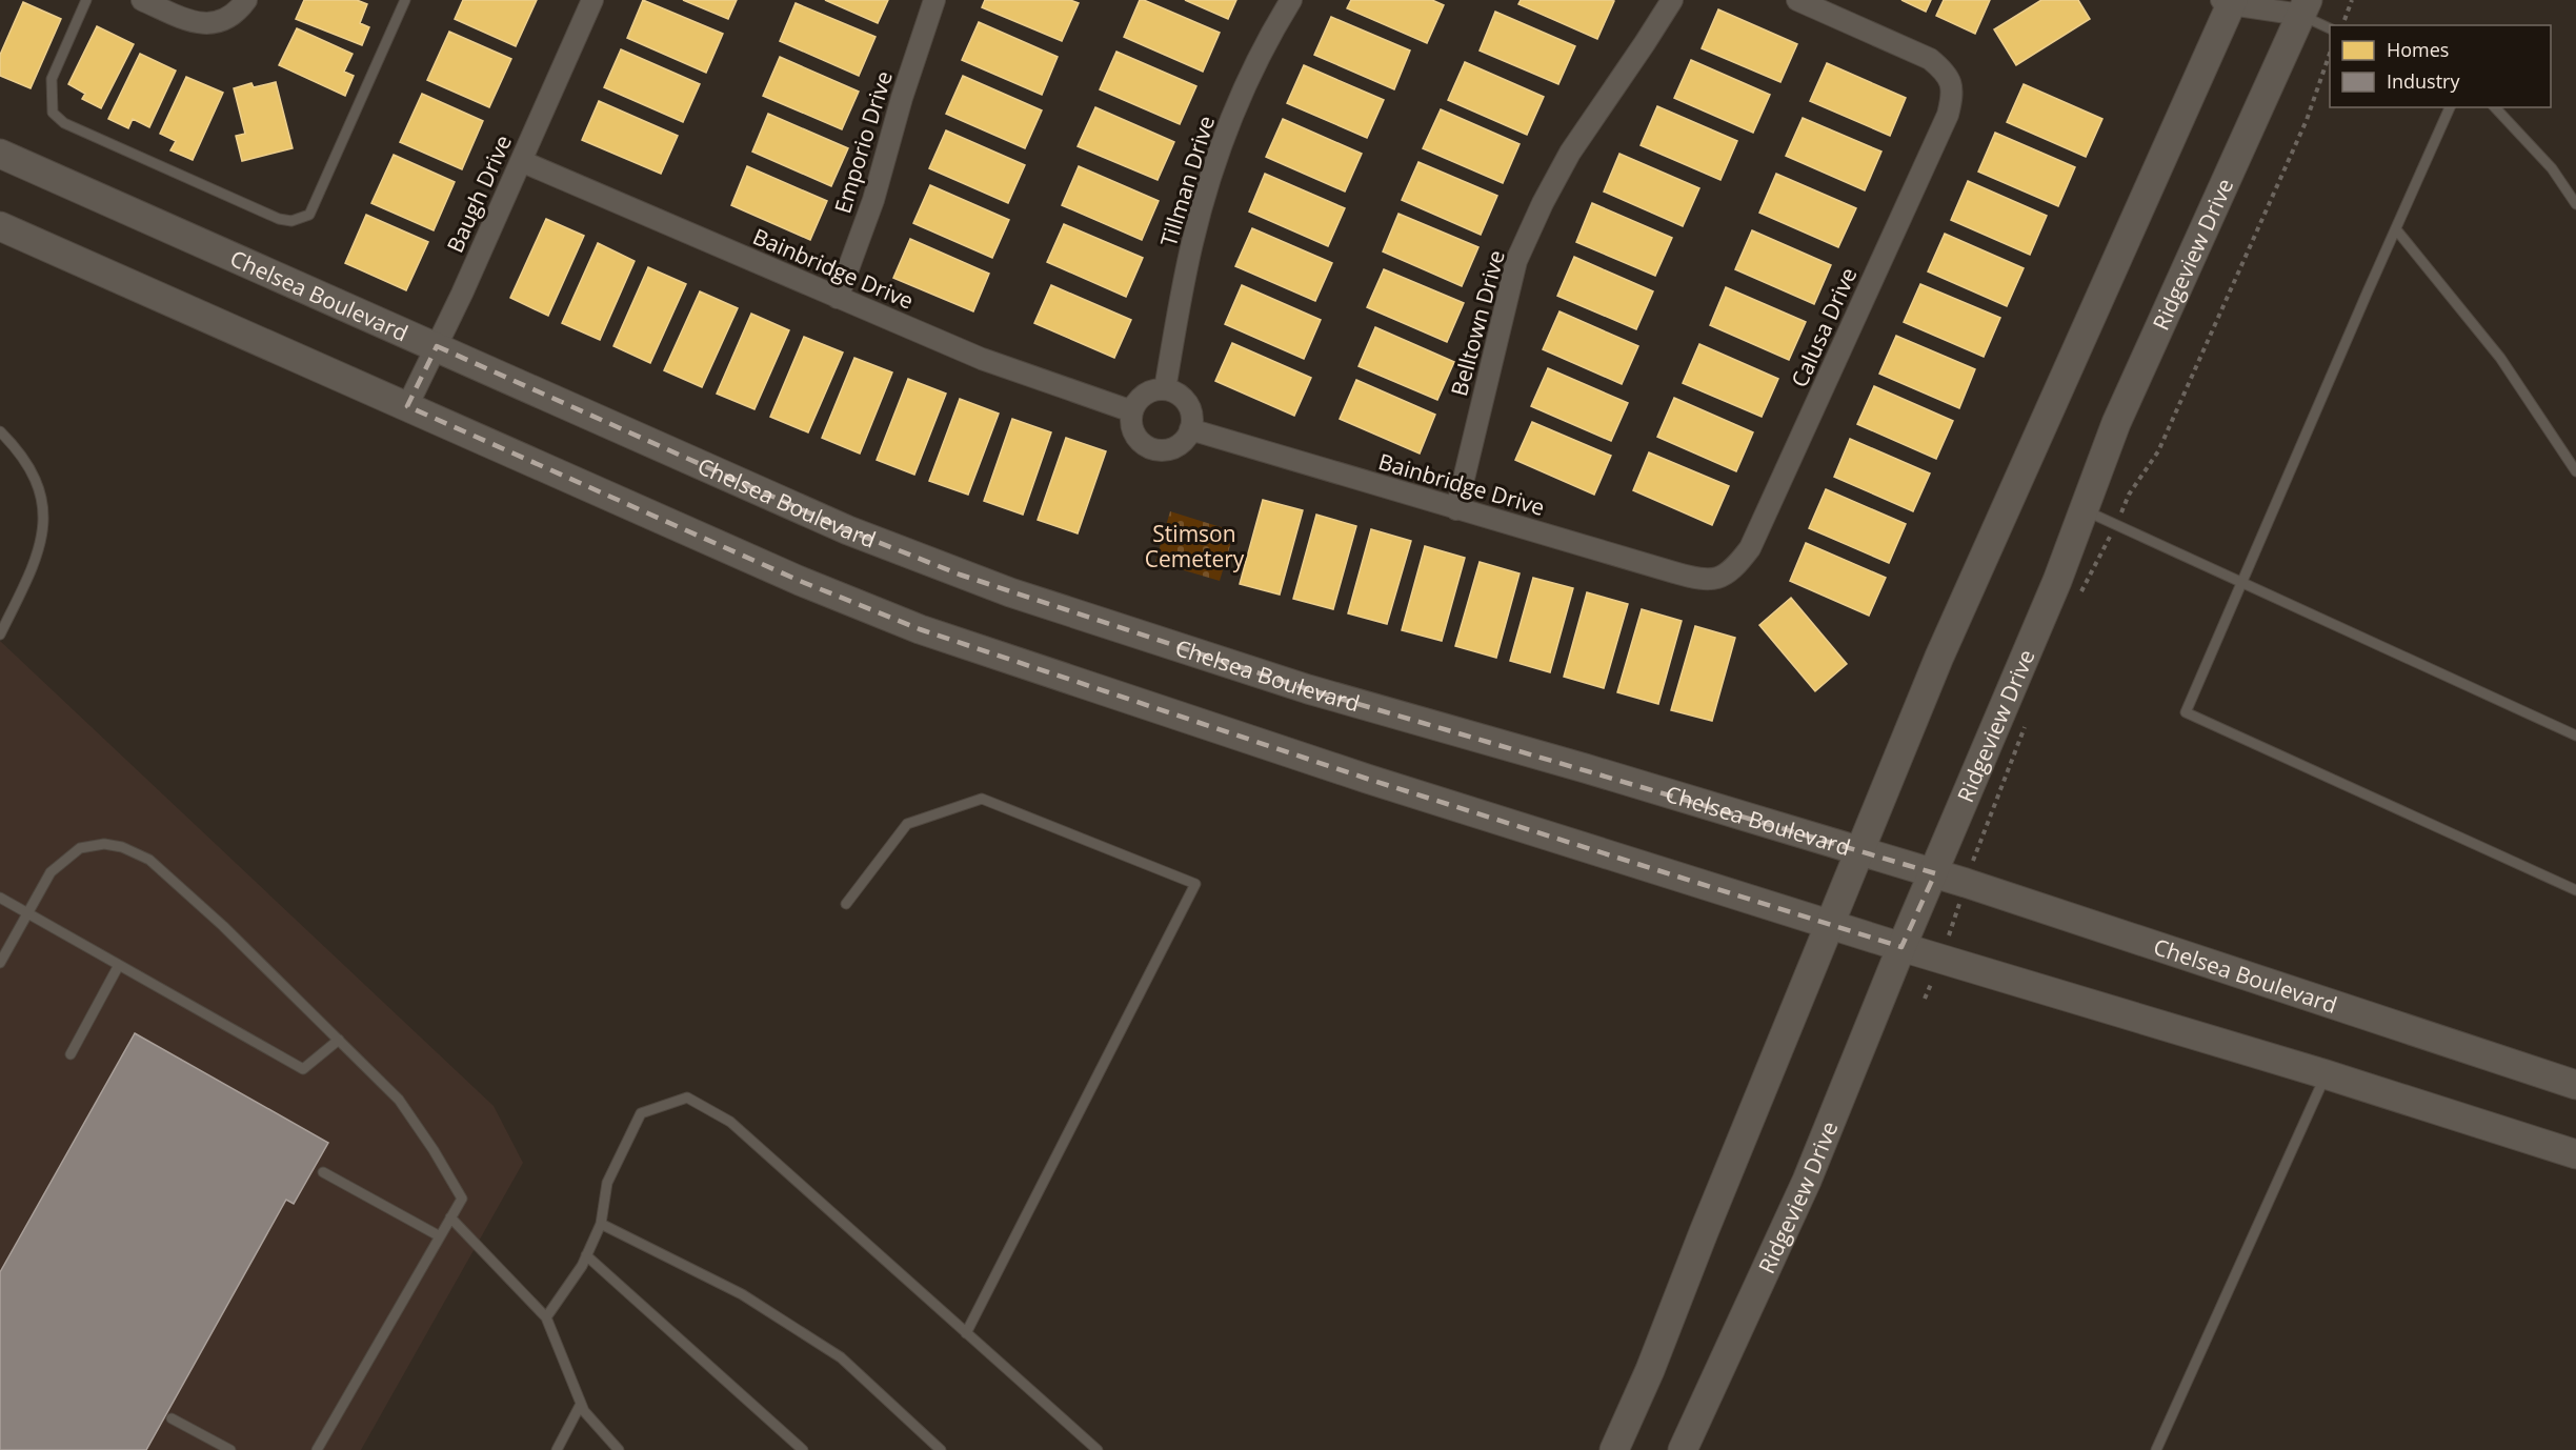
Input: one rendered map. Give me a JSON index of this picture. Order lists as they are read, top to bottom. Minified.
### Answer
{"streets":{"main road":["Ridgeview Drive","Chelsea Boulevard"],"street":["Emporio Drive","Tillman Drive","Baugh Drive","Bainbridge Drive","Belltown Drive","Calusa Drive"]},"crossings":[["Emporio Drive","Bainbridge Drive"],["Tillman Drive","Bainbridge Drive"],["Baugh Drive","Bainbridge Drive"],["Baugh Drive","Chelsea Boulevard"],["Ridgeview Drive","Chelsea Boulevard"],["Bainbridge Drive","Belltown Drive"],["Bainbridge Drive","Calusa Drive"]],"parks":["Stimson Cemetery"],"legend":["Homes","Industry"]}
